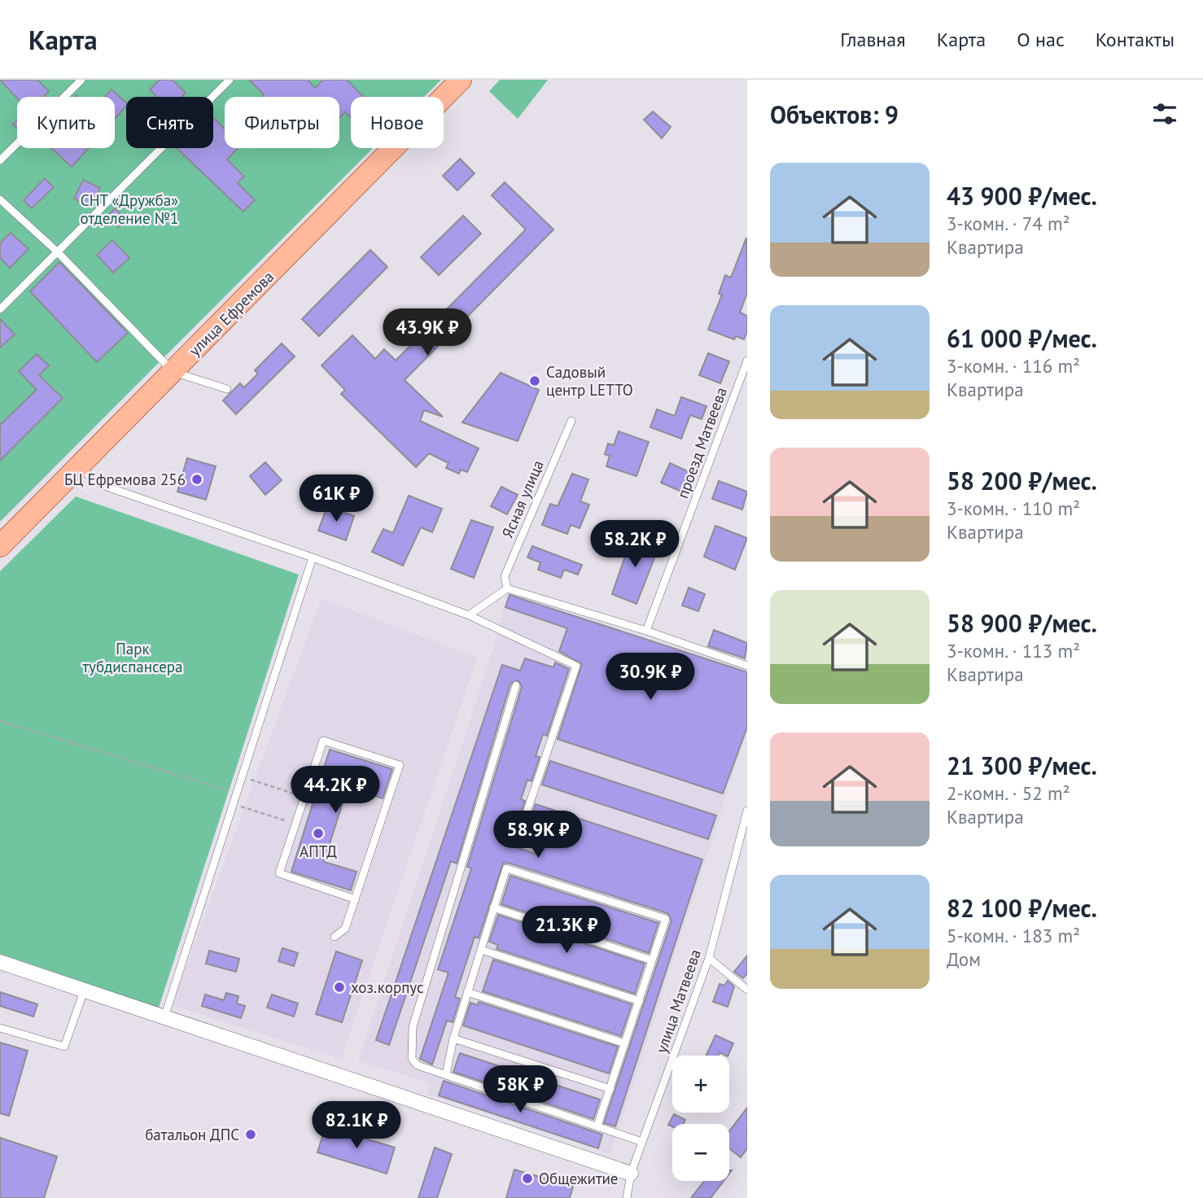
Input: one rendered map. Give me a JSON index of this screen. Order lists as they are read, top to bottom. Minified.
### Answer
{"streets":{"main road":["улица Ефремова"],"lane":["проезд Матвеева","Ясная улица","улица Матвеева"]},"parks":["СНТ «Дружба» отделение №1","Парк тубдиспансера"],"places":["Садовый центр LETTO","БЦ Ефремова 256","АПТД","хоз.корпус","батальон ДПС","Общежитие"],"page":{"header":"Карта","nav":["Главная","Карта","О нас","Контакты"],"heading":"Объектов: 9","chip":["Купить","Снять","Фильтры","Новое"],"list":[{"name":"43 900 ₽/мес.","note":"3-комн. · 74 m² · Квартира"},{"name":"61 000 ₽/мес.","note":"3-комн. · 116 m² · Квартира"},{"name":"58 200 ₽/мес.","note":"3-комн. · 110 m² · Квартира"},{"name":"58 900 ₽/мес.","note":"3-комн. · 113 m² · Квартира"},{"name":"21 300 ₽/мес.","note":"2-комн. · 52 m² · Квартира"},{"name":"82 100 ₽/мес.","note":"5-комн. · 183 m² · Дом"}],"price":["43.9K ₽","61K ₽","58.2K ₽","30.9K ₽","44.2K ₽","58.9K ₽","21.3K ₽","58K ₽","82.1K ₽"],"map_buttons":["+","−"]}}
